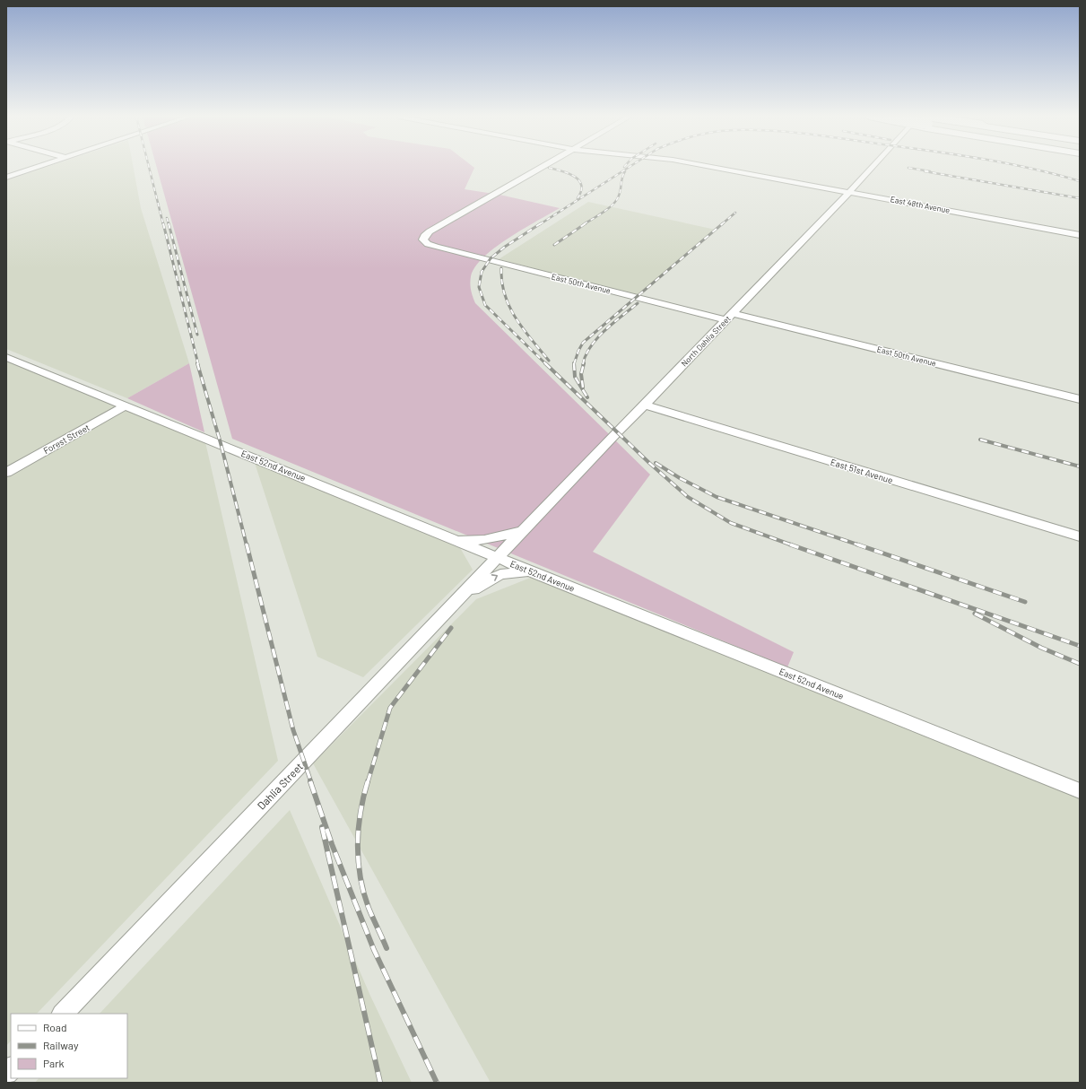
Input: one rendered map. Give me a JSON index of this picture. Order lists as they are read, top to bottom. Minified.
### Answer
{"streets":{"street":["East 48th Avenue","East 50th Avenue","North Dahlia Street","Forest Street","East 52nd Avenue","East 51st Avenue","Dahlia Street"]},"crossings":[["East 48th Avenue","North Dahlia Street"],["East 50th Avenue","North Dahlia Street"],["North Dahlia Street","East 52nd Avenue"],["North Dahlia Street","East 51st Avenue"],["North Dahlia Street","Dahlia Street"],["Forest Street","East 52nd Avenue"],["East 52nd Avenue","Dahlia Street"]],"legend":["Road","Railway","Park"]}
